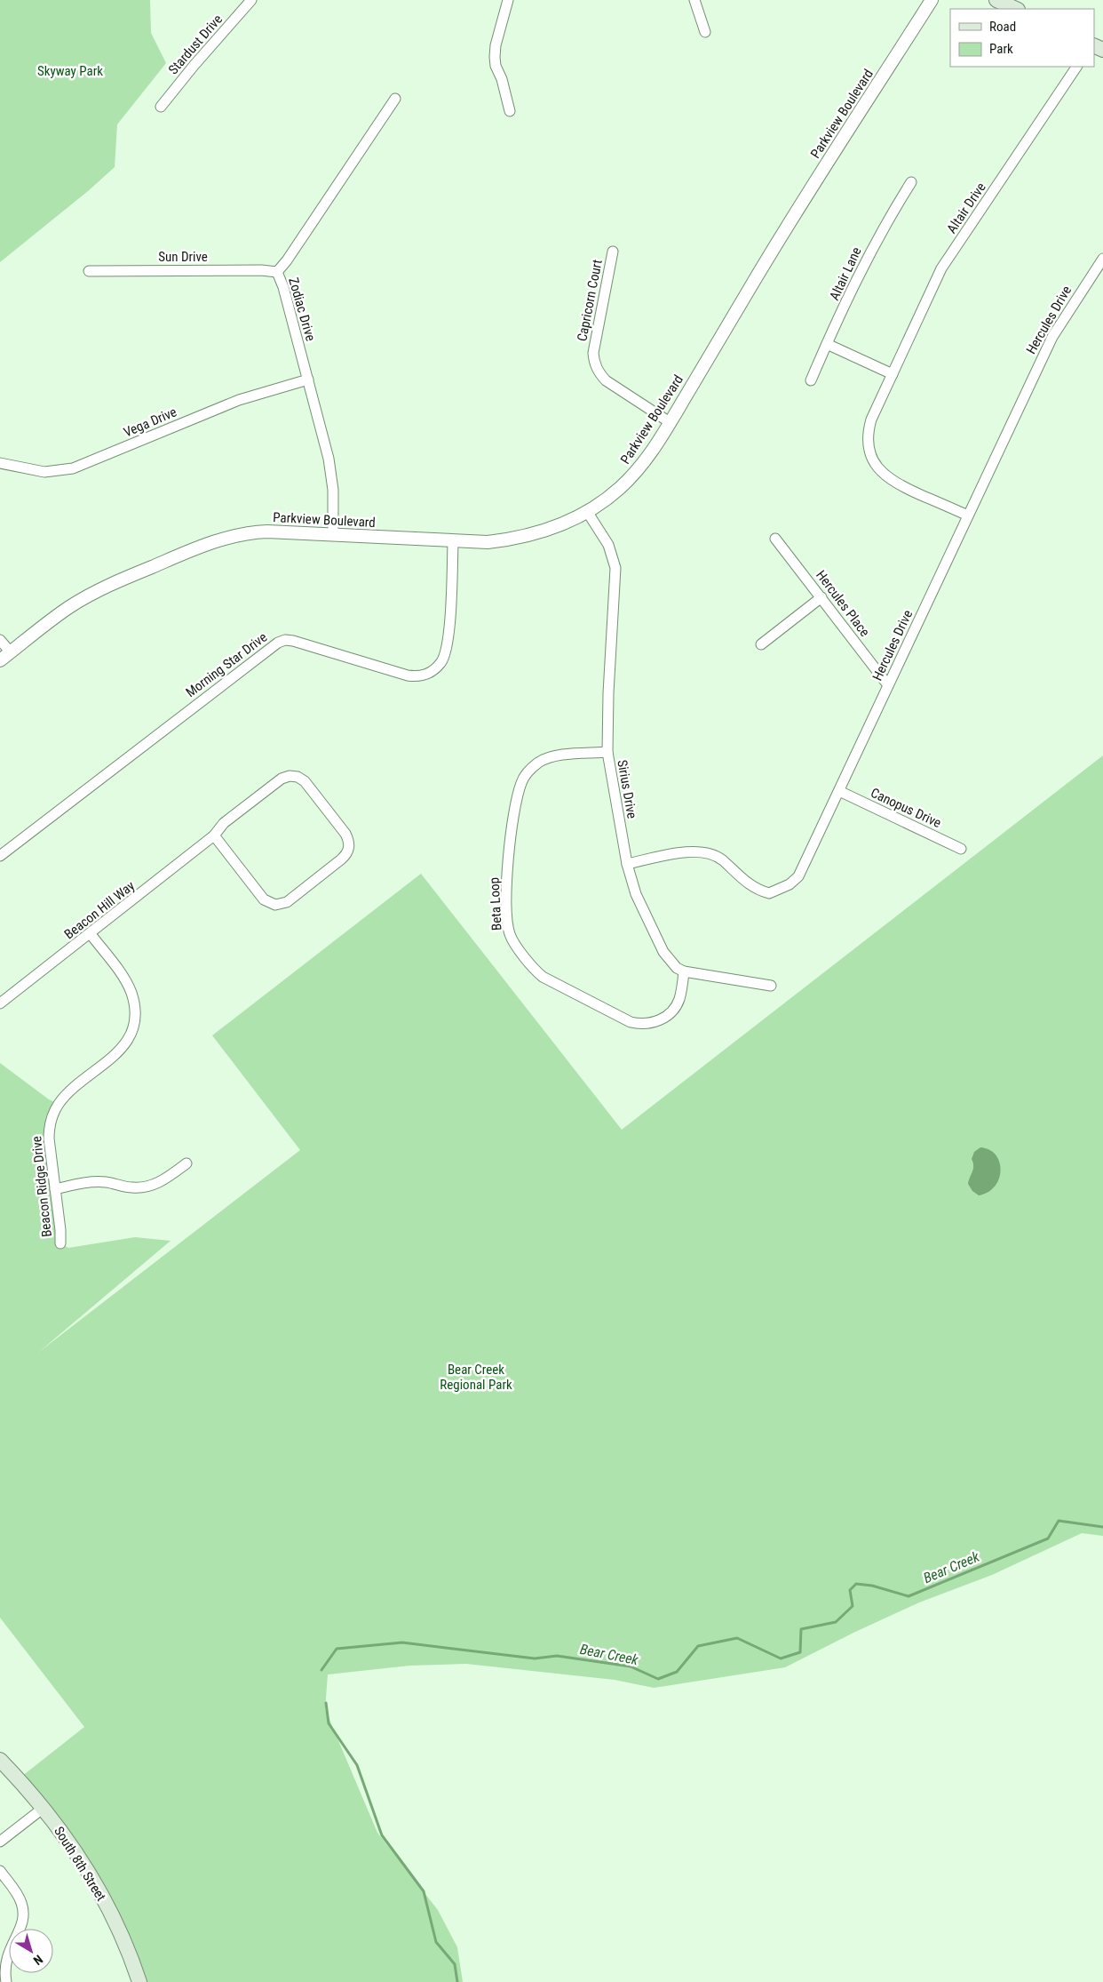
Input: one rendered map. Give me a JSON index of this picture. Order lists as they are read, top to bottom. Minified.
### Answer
{"streets":{"main road":["South 8th Street"],"street":["Stardust Drive","Parkview Boulevard","Altair Drive","Sun Drive","Altair Lane","Capricorn Court","Zodiac Drive","Hercules Drive","Vega Drive","Hercules Place","Morning Star Drive","Sirius Drive","Canopus Drive","Beta Loop","Beacon Hill Way","Beacon Ridge Drive"]},"crossings":[["Parkview Boulevard","Capricorn Court"],["Parkview Boulevard","Zodiac Drive"],["Parkview Boulevard","Morning Star Drive"],["Parkview Boulevard","Sirius Drive"],["Altair Drive","Hercules Drive"],["Sun Drive","Zodiac Drive"],["Zodiac Drive","Vega Drive"],["Hercules Drive","Hercules Place"],["Hercules Drive","Sirius Drive"],["Hercules Drive","Canopus Drive"],["Sirius Drive","Beta Loop"],["Beacon Hill Way","Beacon Ridge Drive"]],"water":["Bear Creek"],"parks":["Skyway Park","Bear Creek Regional Park"],"legend":["Road","Park"],"north":"bottom right"}
